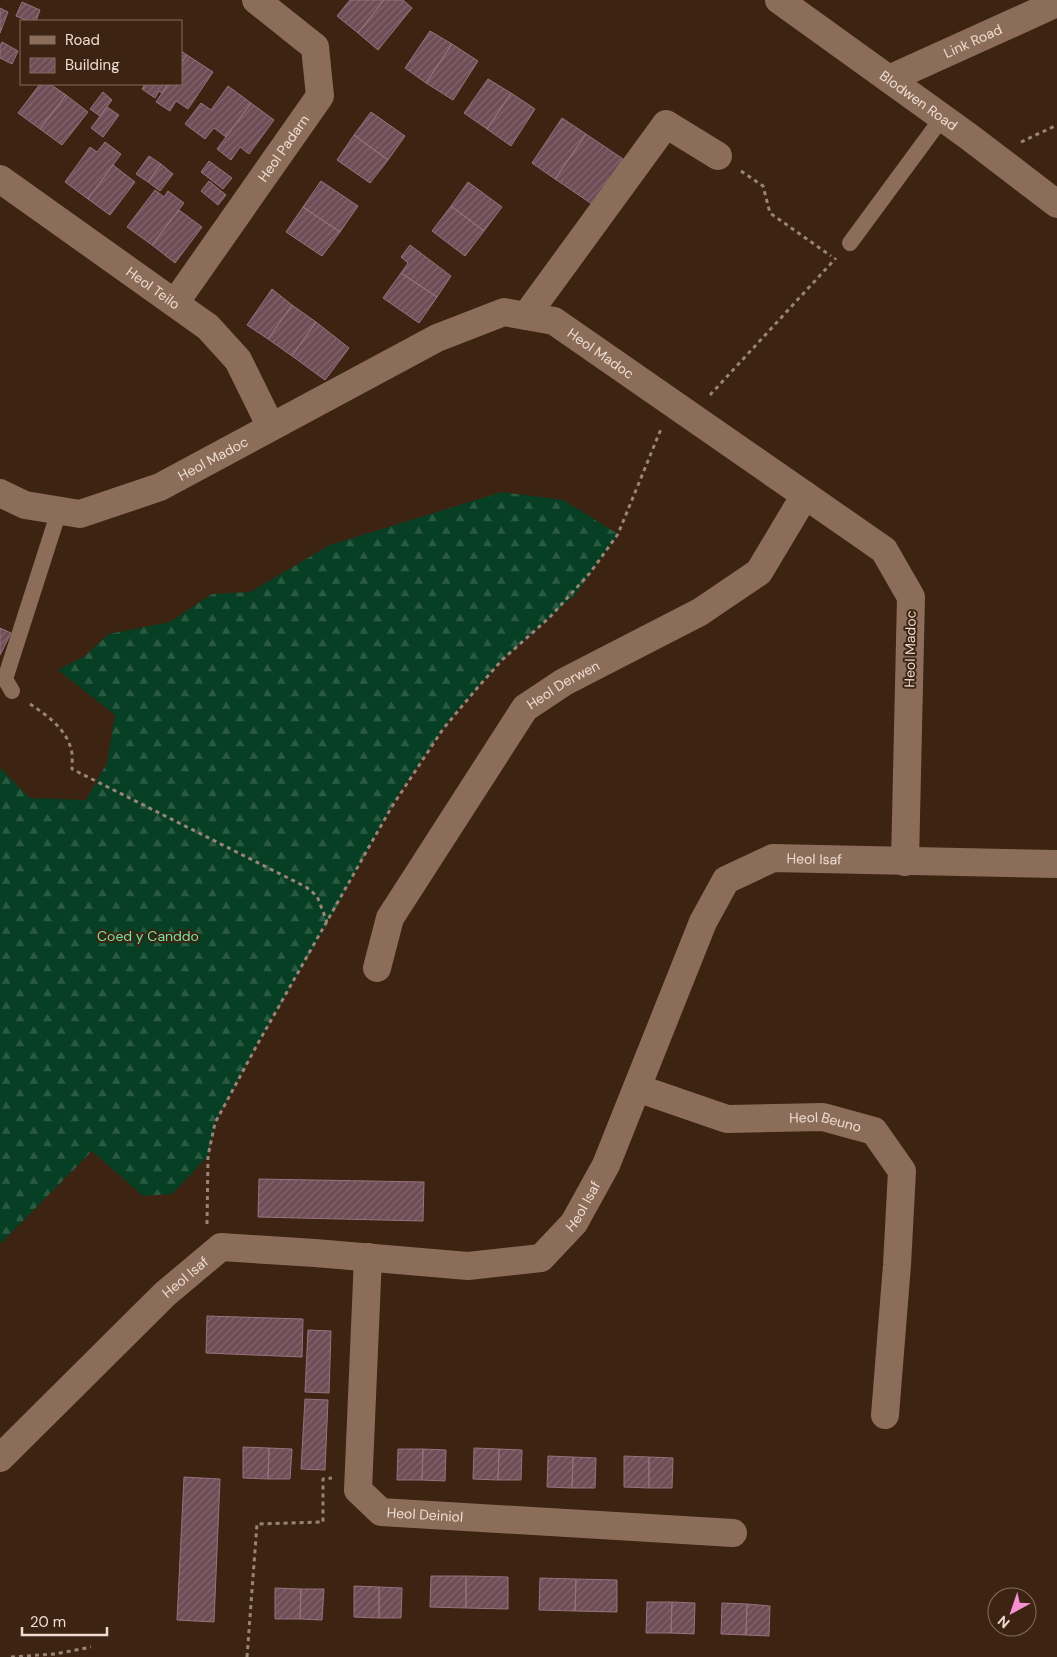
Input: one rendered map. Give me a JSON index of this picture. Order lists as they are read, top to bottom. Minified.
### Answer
{"streets":{"street":["Link Road","Blodwen Road","Heol Padarn","Heol Teilo","Heol Madoc","Heol Derwen","Heol Isaf","Heol Beuno","Heol Deiniol"]},"crossings":[["Link Road","Blodwen Road"],["Heol Padarn","Heol Teilo"],["Heol Teilo","Heol Madoc"],["Heol Madoc","Heol Derwen"],["Heol Madoc","Heol Isaf"],["Heol Isaf","Heol Beuno"],["Heol Isaf","Heol Deiniol"]],"parks":["Coed y Canddo"],"legend":["Road","Building"],"scale_bar":"20 m","north":"bottom left"}
